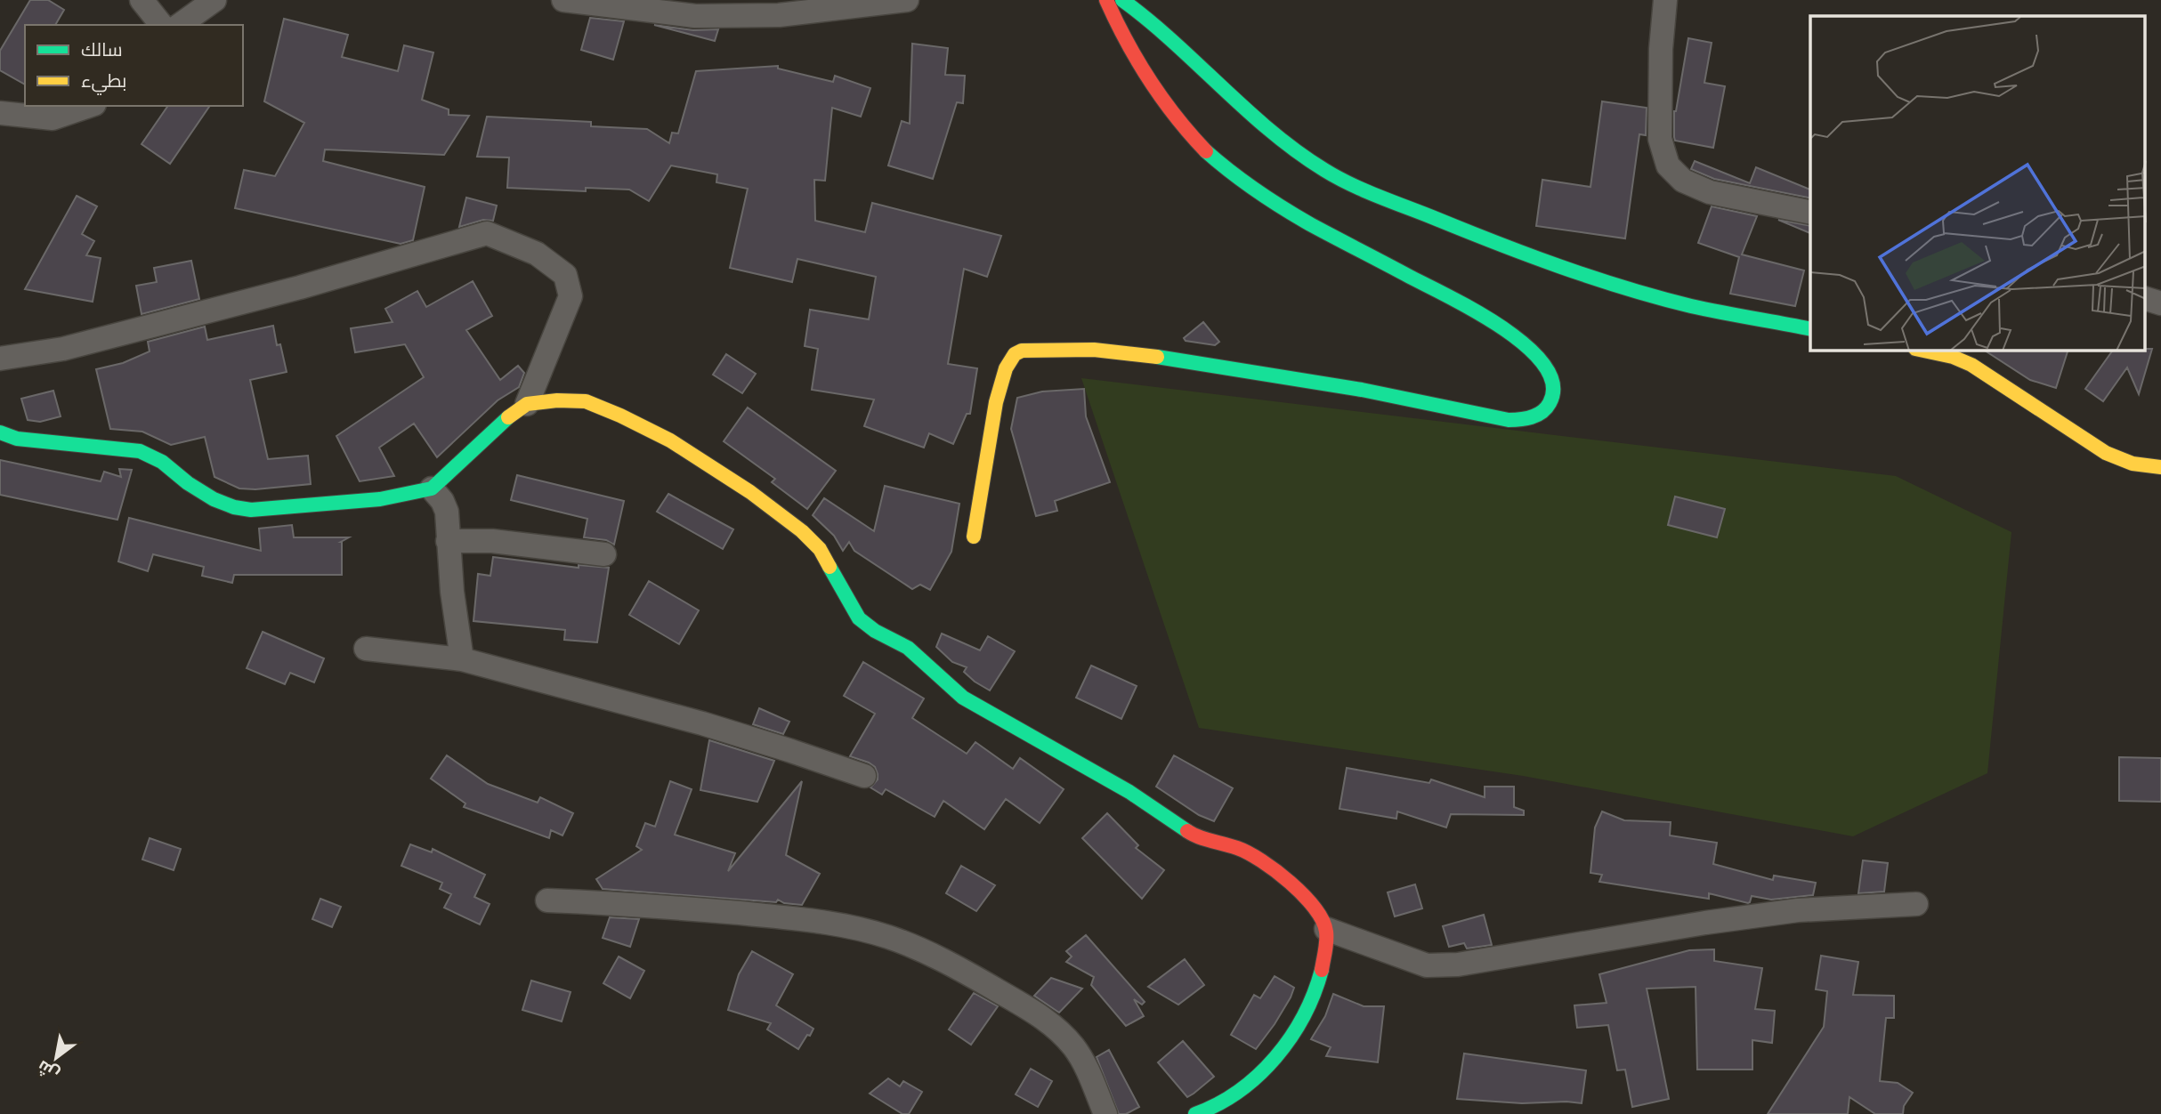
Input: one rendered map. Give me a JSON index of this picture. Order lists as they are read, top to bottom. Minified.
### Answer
{"legend":["سالك","بطيء"],"north":"bottom left"}
